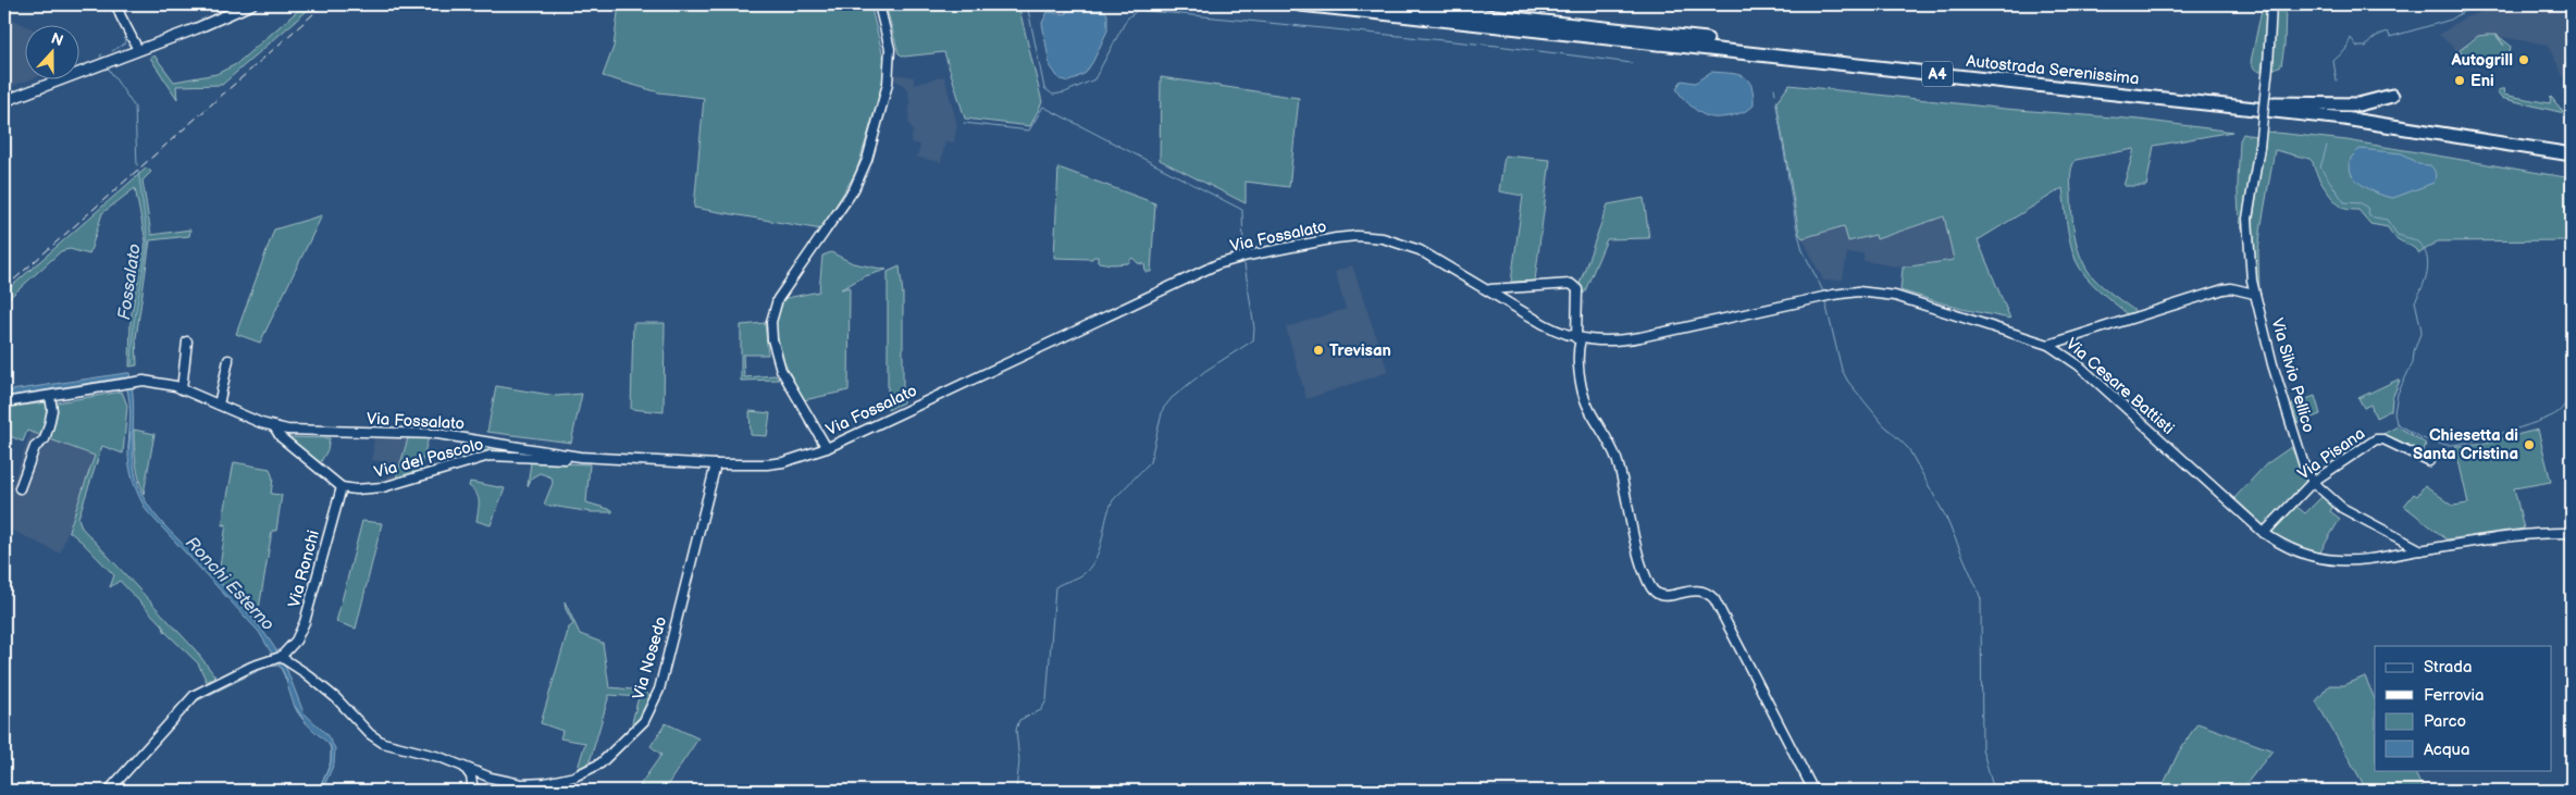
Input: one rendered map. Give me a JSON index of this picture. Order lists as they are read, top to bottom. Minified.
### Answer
{"streets":{"highway":["Autostrada Serenissima","A4"],"street":["Via Fossalato","Via Silvio Pellico","Via Cesare Battisti","Via Pisana","Via del Pascolo","Via Ronchi","Via Nosedo"]},"crossings":[["Via Fossalato","Via Cesare Battisti"],["Via Fossalato","Via del Pascolo"],["Via Fossalato","Via Nosedo"],["Via Silvio Pellico","Via Cesare Battisti"],["Via Silvio Pellico","Via Pisana"],["Via Cesare Battisti","Via Pisana"],["Via del Pascolo","Via Ronchi"],["Via Ronchi","Via Nosedo"]],"water":["Fossalato","Ronchi Esterno"],"places":["Autogrill","Eni","Trevisan","Chiesetta di Santa Cristina"],"legend":["Strada","Ferrovia","Parco","Acqua"],"north":"top"}
